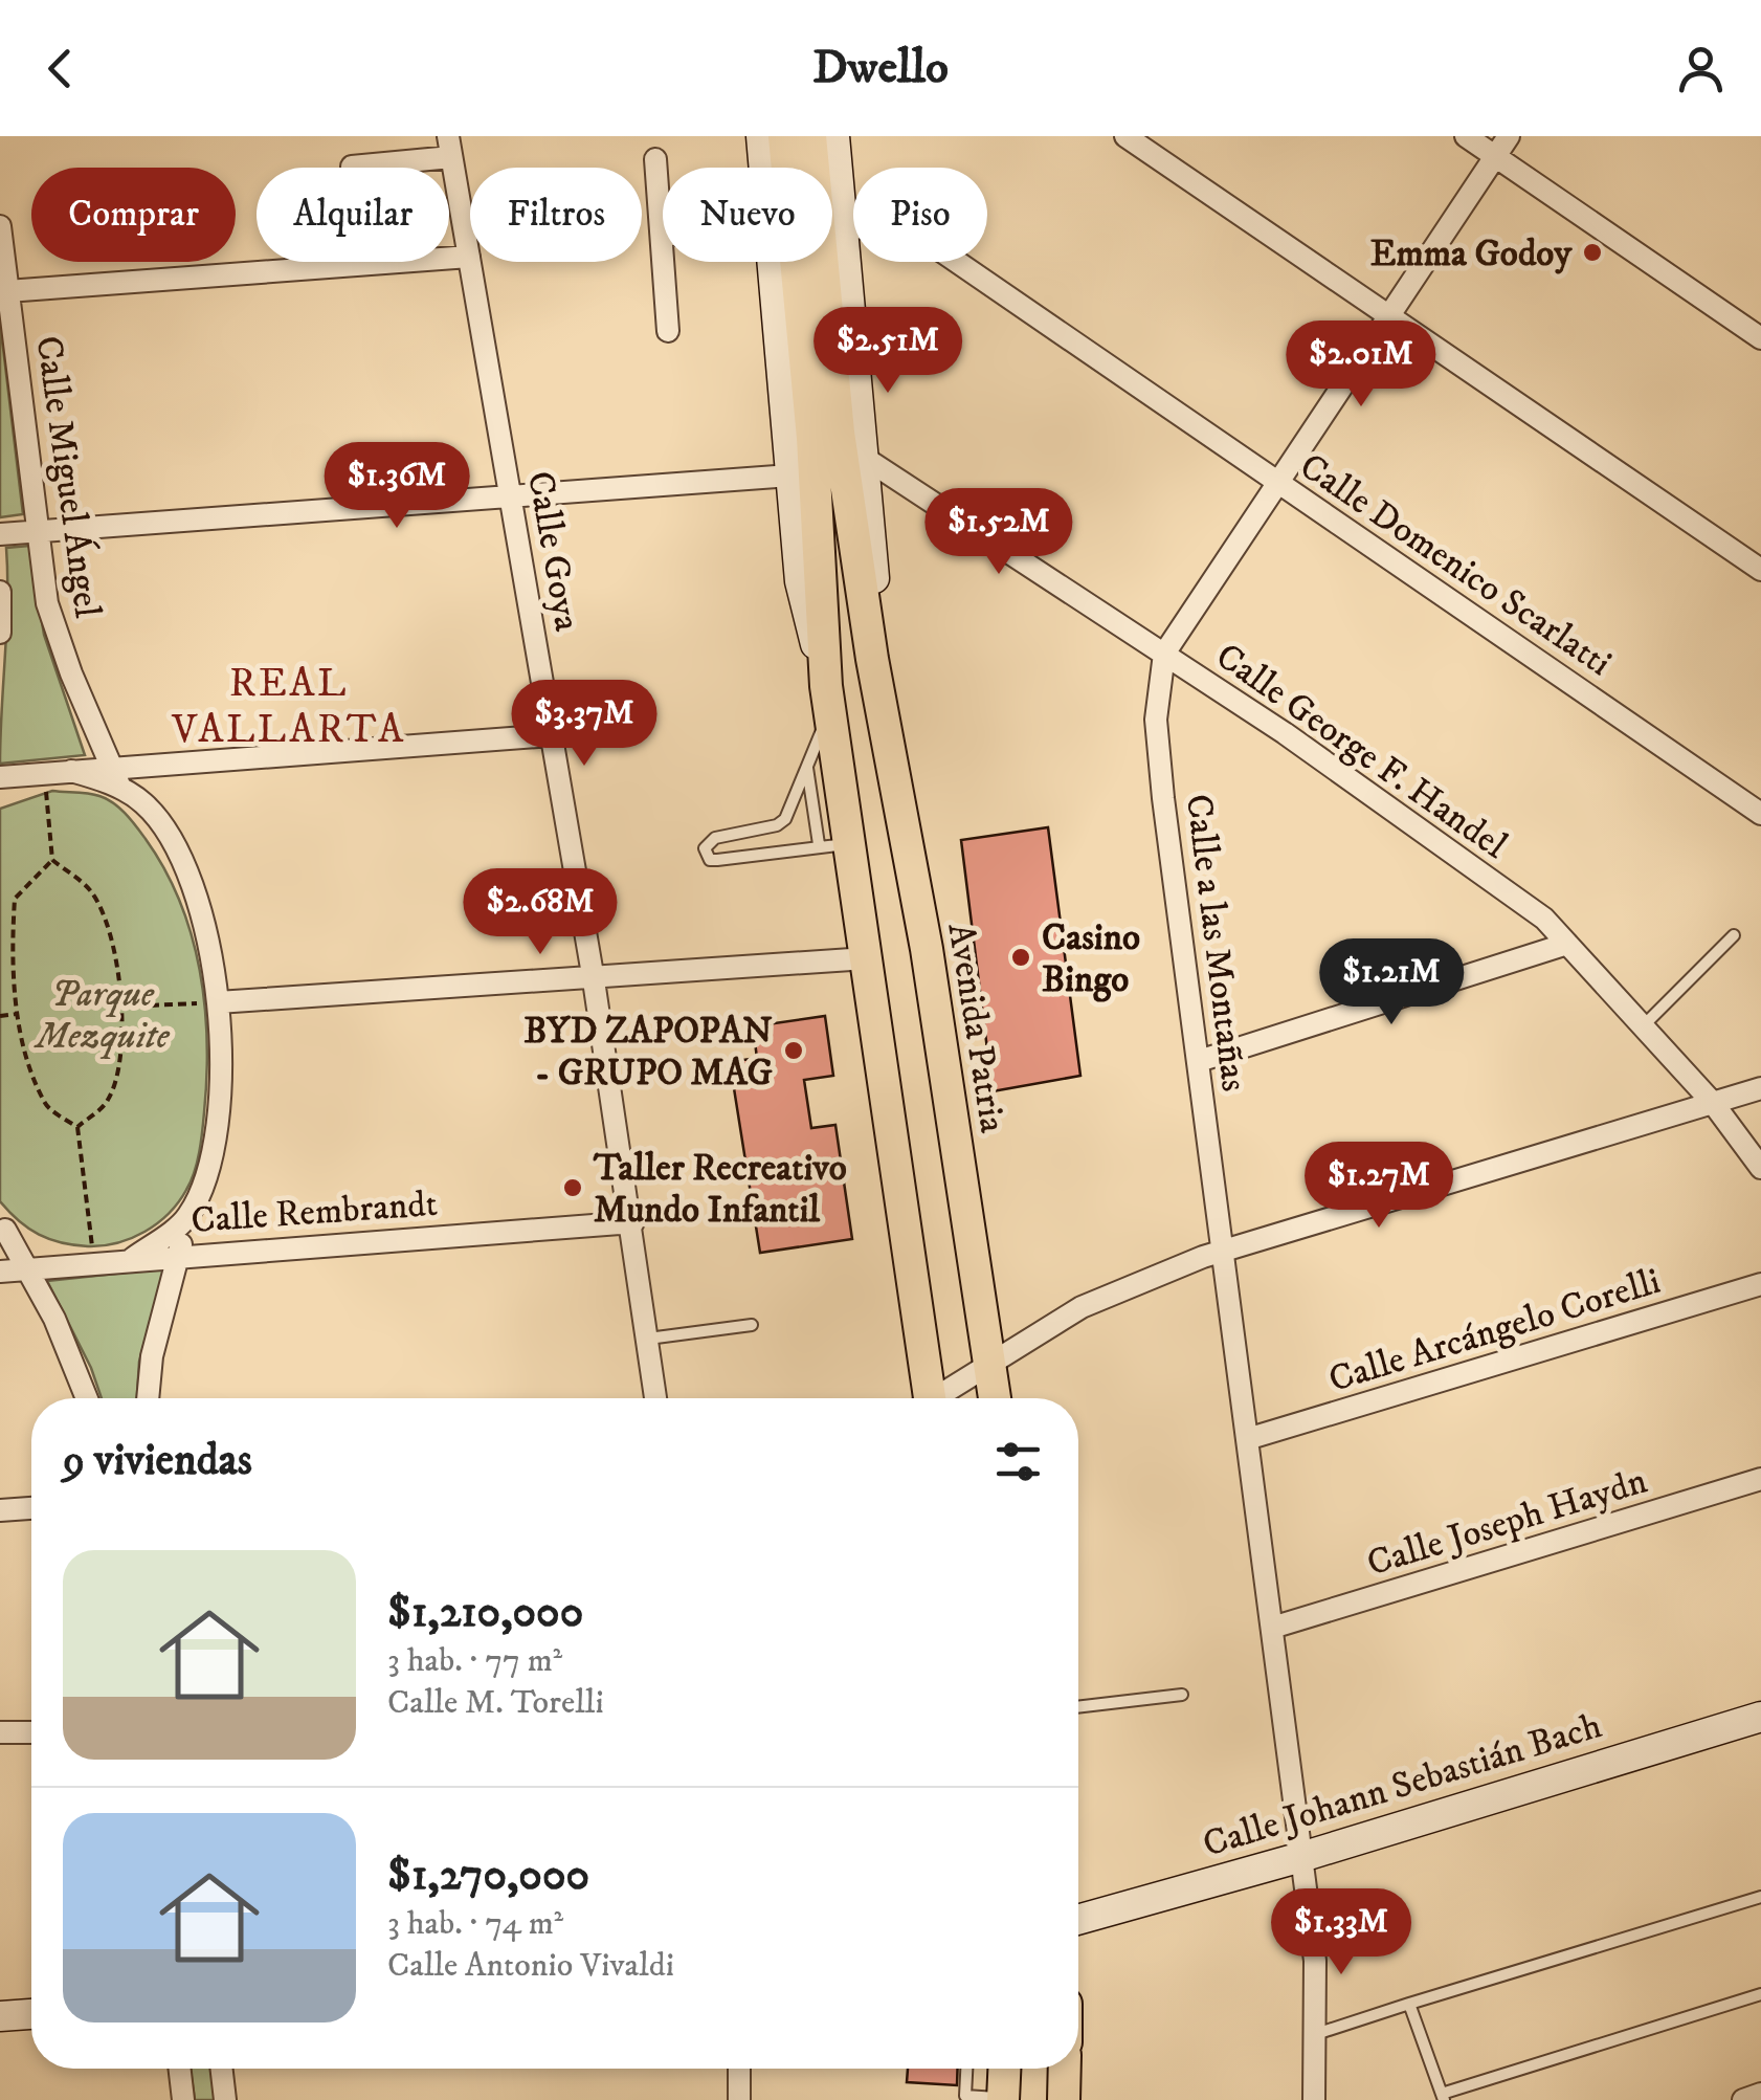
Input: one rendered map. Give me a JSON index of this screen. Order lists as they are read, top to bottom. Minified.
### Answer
{"streets":{"main road":["Avenida Patria"],"street":["Calle Miguel Ángel","Calle Goya","Calle Domenico Scarlatti","Calle George F. Handel","Calle a las Montañas","Calle Rembrandt","Calle Arcángelo Corelli","Calle Joseph Haydn","Calle Johann Sebastián Bach"]},"crossings":[["Calle Miguel Ángel","Calle Rembrandt"],["Calle Goya","Calle Rembrandt"],["Calle Domenico Scarlatti","Calle a las Montañas"],["Calle George F. Handel","Calle a las Montañas"],["Calle a las Montañas","Calle Arcángelo Corelli"],["Calle a las Montañas","Calle Joseph Haydn"],["Calle a las Montañas","Calle Johann Sebastián Bach"]],"districts":["REAL VALLARTA"],"parks":["Parque Mezquite"],"places":["Emma Godoy","Casino Bingo","BYD ZAPOPAN - GRUPO MAG","Taller Recreativo Mundo Infantil"],"page":{"header":"Dwello","chip":["Comprar","Alquilar","Filtros","Nuevo","Piso"],"price":["$2.51M","$2.01M","$1.36M","$1.52M","$3.37M","$2.68M","$1.21M","$1.27M","$1.33M"],"heading":"9 viviendas","list":[{"name":"$1,210,000","note":"3 hab. · 77 m² · Calle M. Torelli"},{"name":"$1,270,000","note":"3 hab. · 74 m² · Calle Antonio Vivaldi"}]}}
